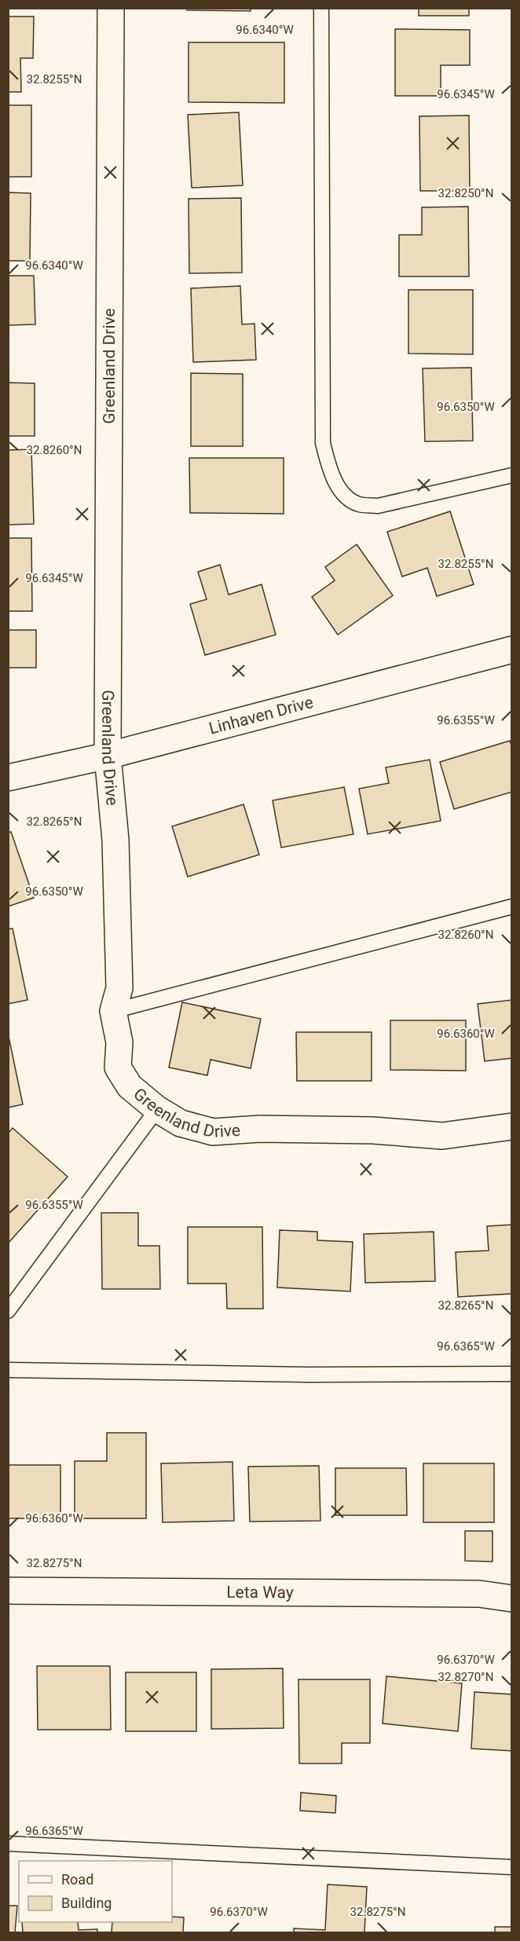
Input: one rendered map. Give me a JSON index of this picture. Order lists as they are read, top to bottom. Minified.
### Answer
{"streets":{"street":["Greenland Drive","Linhaven Drive","Leta Way"]},"crossings":[["Greenland Drive","Linhaven Drive"]],"legend":["Road","Building"],"coordinates":["96.6340°W","32.8255°N","96.6345°W","32.8250°N","96.6350°W","32.8260°N","96.6355°W","32.8265°N","96.6360°W","96.6365°W","32.8275°N","96.6370°W","32.8270°N"]}
